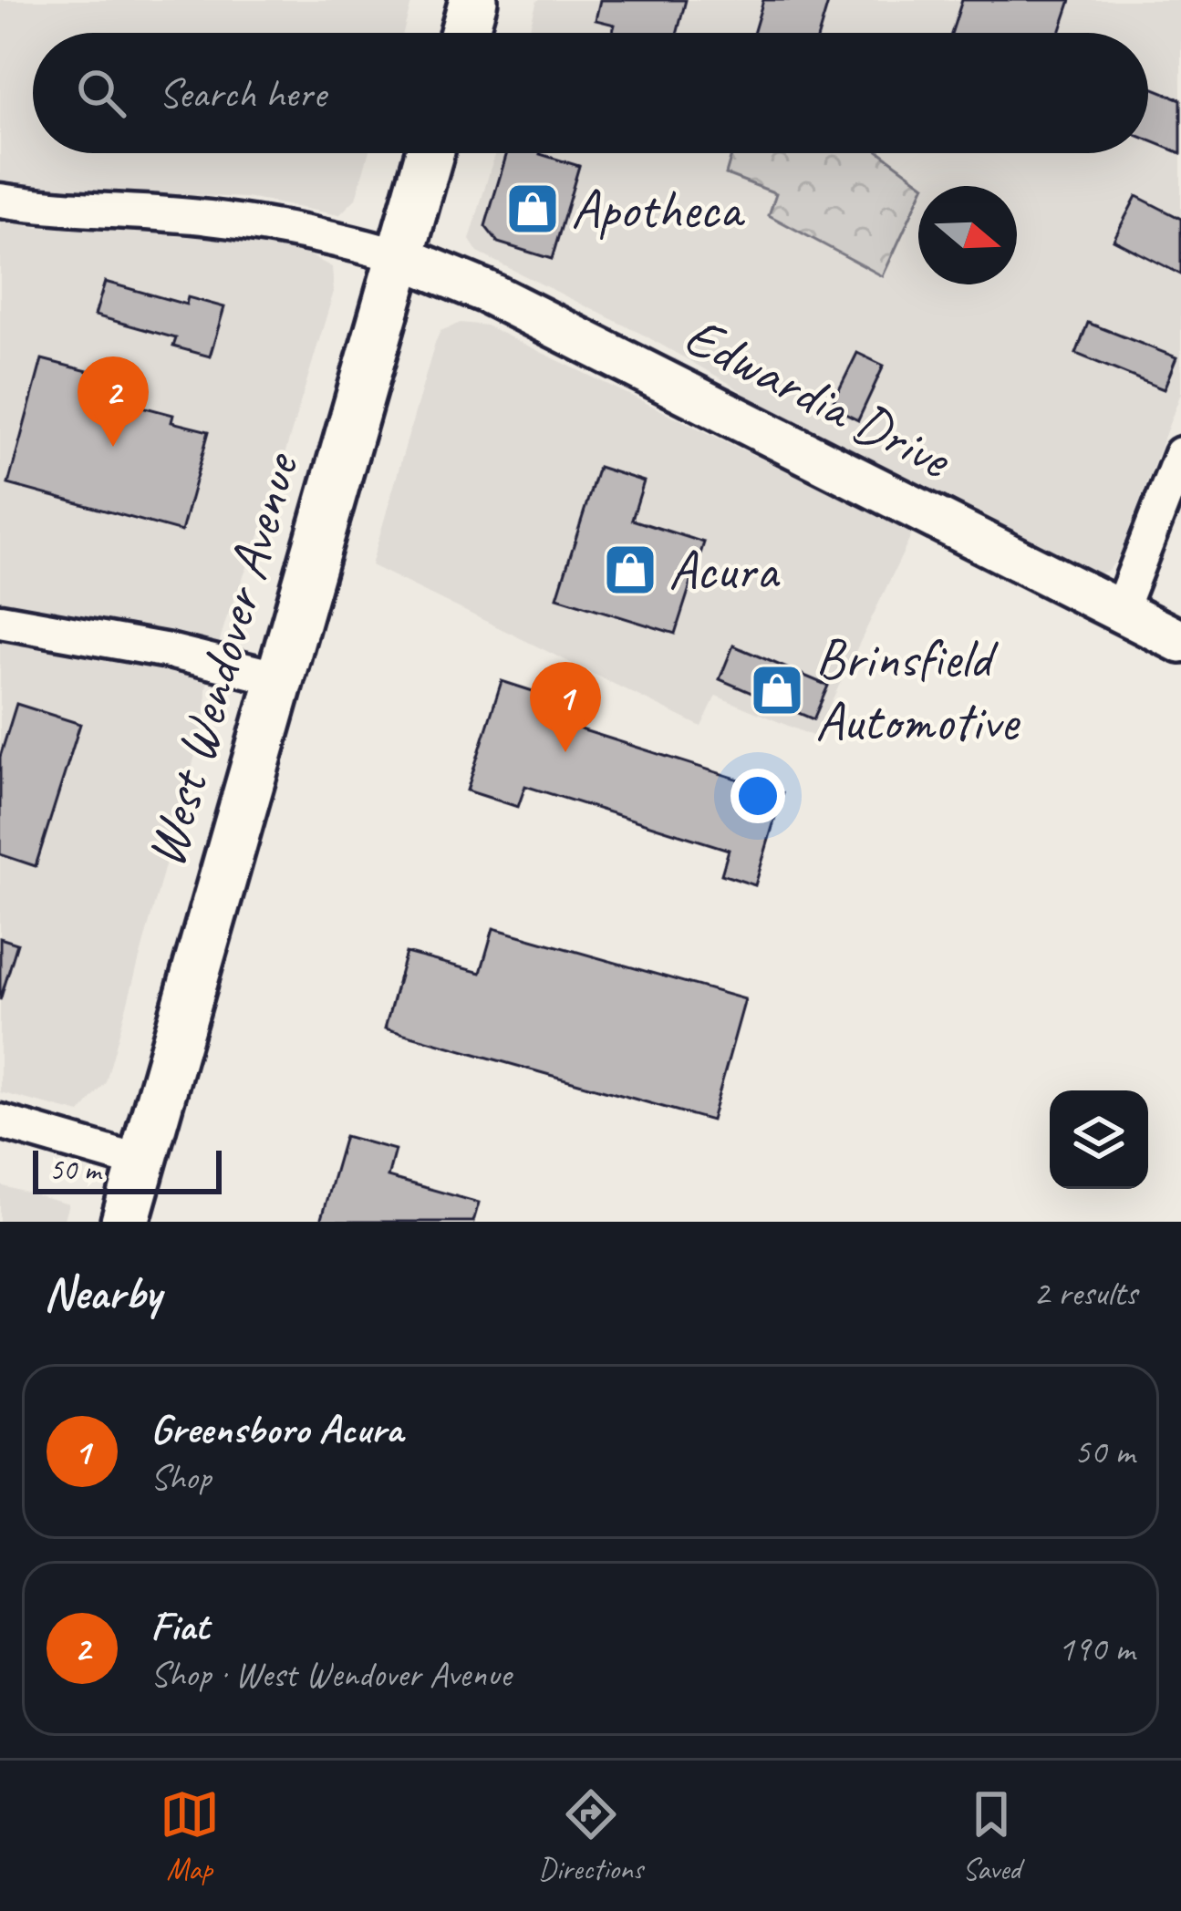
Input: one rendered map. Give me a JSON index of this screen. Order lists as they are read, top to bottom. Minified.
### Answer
{"streets":{"highway":["West Wendover Avenue"],"main road":["Edwardia Drive"]},"crossings":[["Edwardia Drive","West Wendover Avenue"]],"places":{"shop":["Apotheca","Acura","Brinsfield Automotive"]},"scale_bar":"50 m","north":"right","page":{"search":"Search here","pins":["2","1"],"scale":"50 m","heading":["Nearby","2 results"],"list":[{"mark":"1","name":"Greensboro Acura","note":"Shop","value":"50 m"},{"mark":"2","name":"Fiat","note":"Shop · West Wendover Avenue","value":"190 m"}],"nav":["Map","Directions","Saved"]}}
